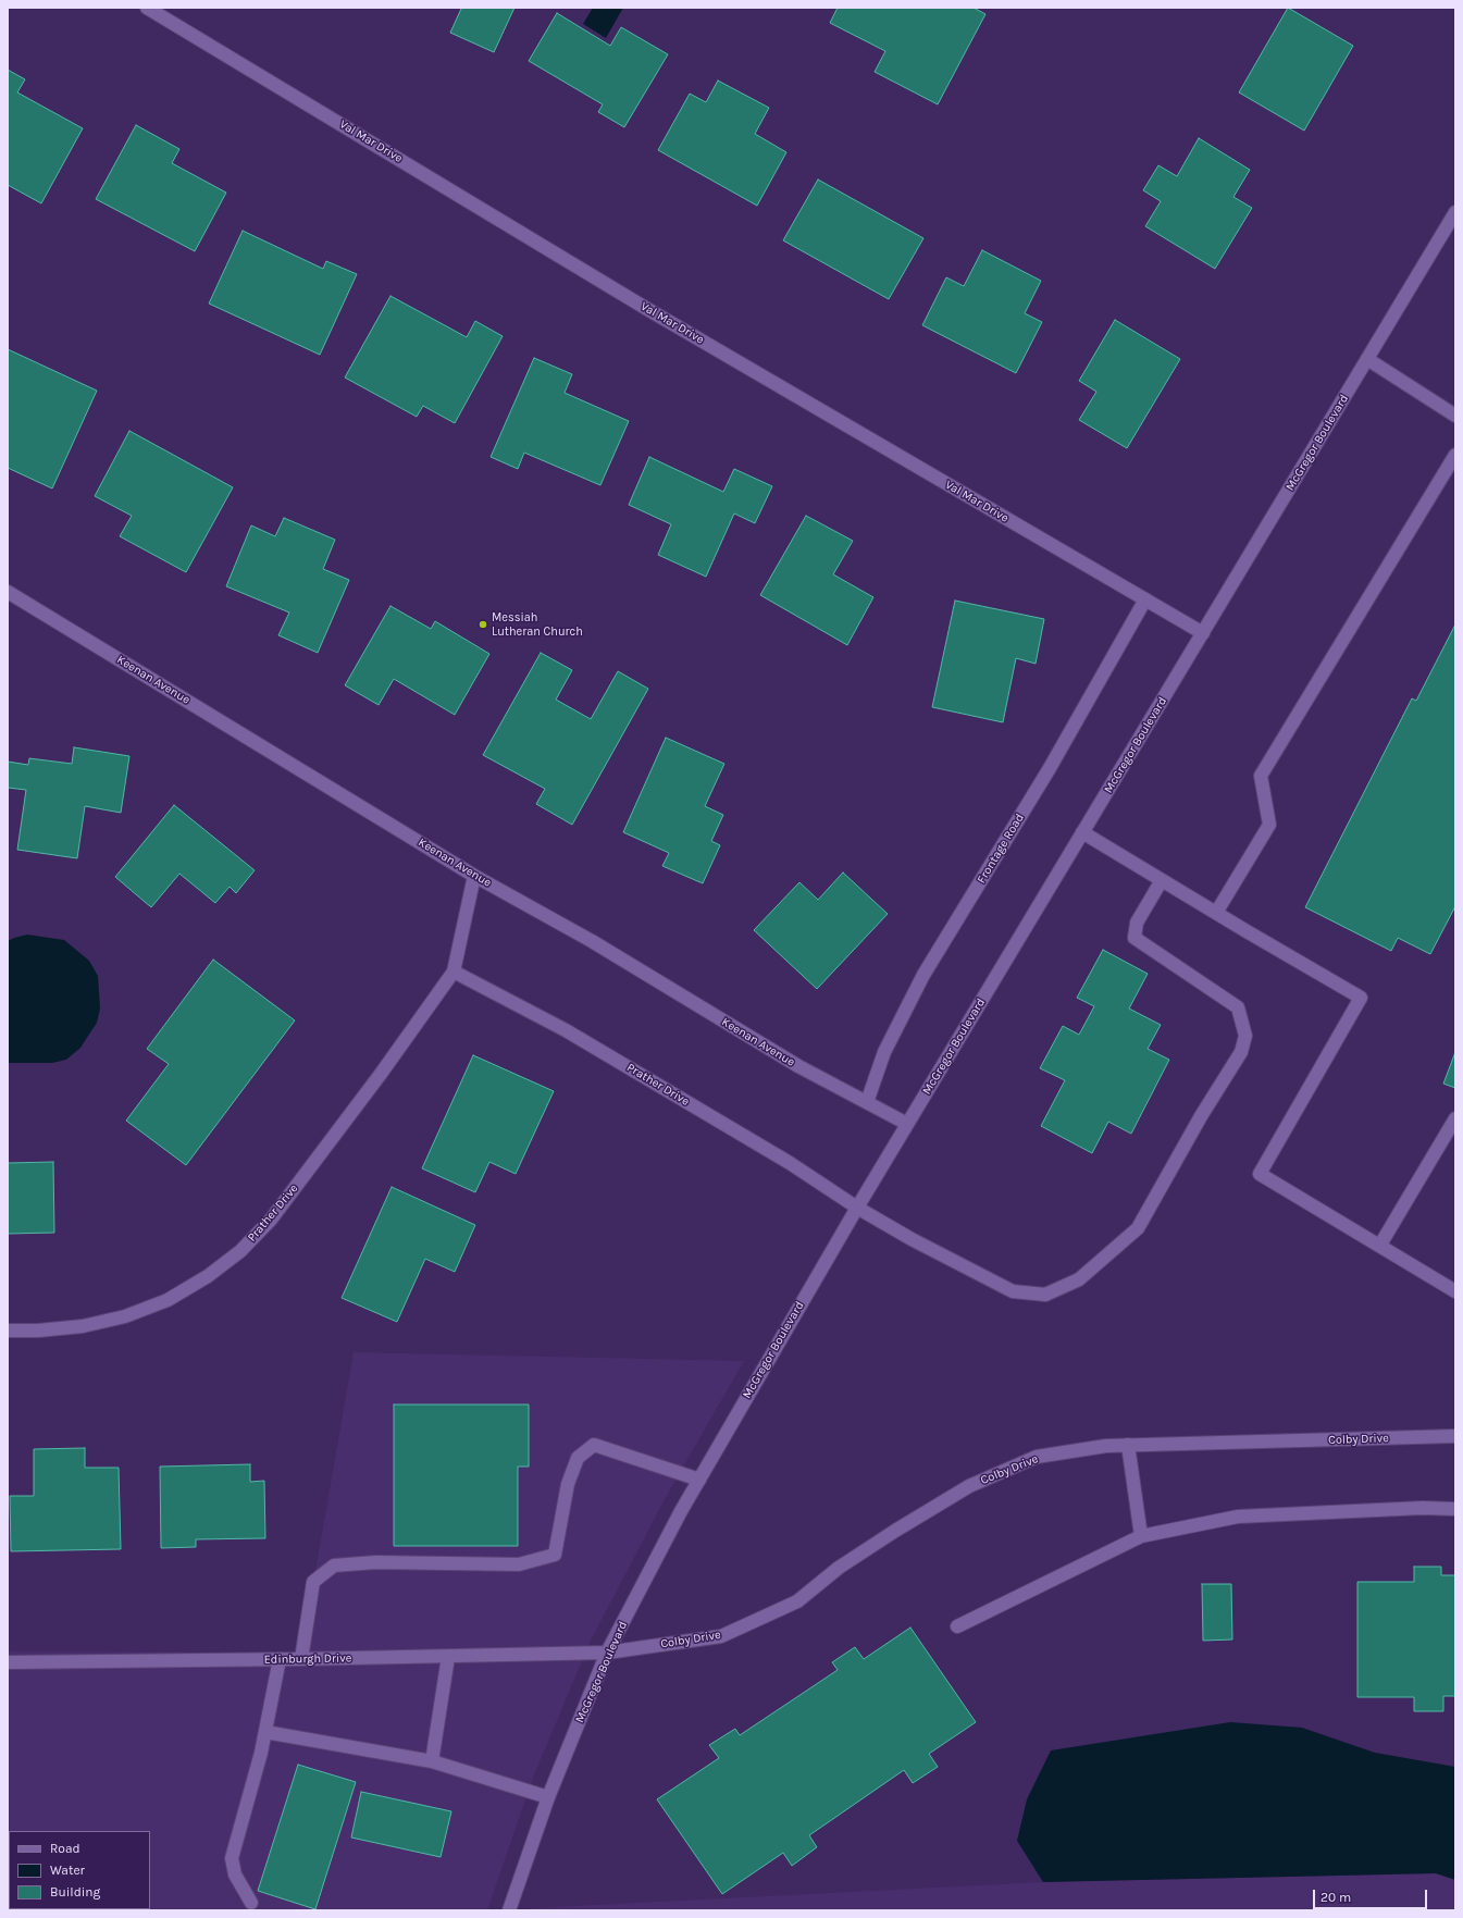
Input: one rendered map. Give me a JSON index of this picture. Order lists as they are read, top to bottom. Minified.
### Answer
{"streets":{"street":["Val Mar Drive","McGregor Boulevard","Keenan Avenue","Frontage Road","Prather Drive","Colby Drive","Edinburgh Drive"]},"crossings":[["Val Mar Drive","McGregor Boulevard"],["Val Mar Drive","Frontage Road"],["McGregor Boulevard","Keenan Avenue"],["McGregor Boulevard","Prather Drive"],["McGregor Boulevard","Colby Drive"],["McGregor Boulevard","Edinburgh Drive"],["Keenan Avenue","Frontage Road"],["Keenan Avenue","Prather Drive"],["Colby Drive","Edinburgh Drive"]],"places":["Messiah Lutheran Church"],"legend":["Road","Water","Building"],"scale_bar":"20 m"}
